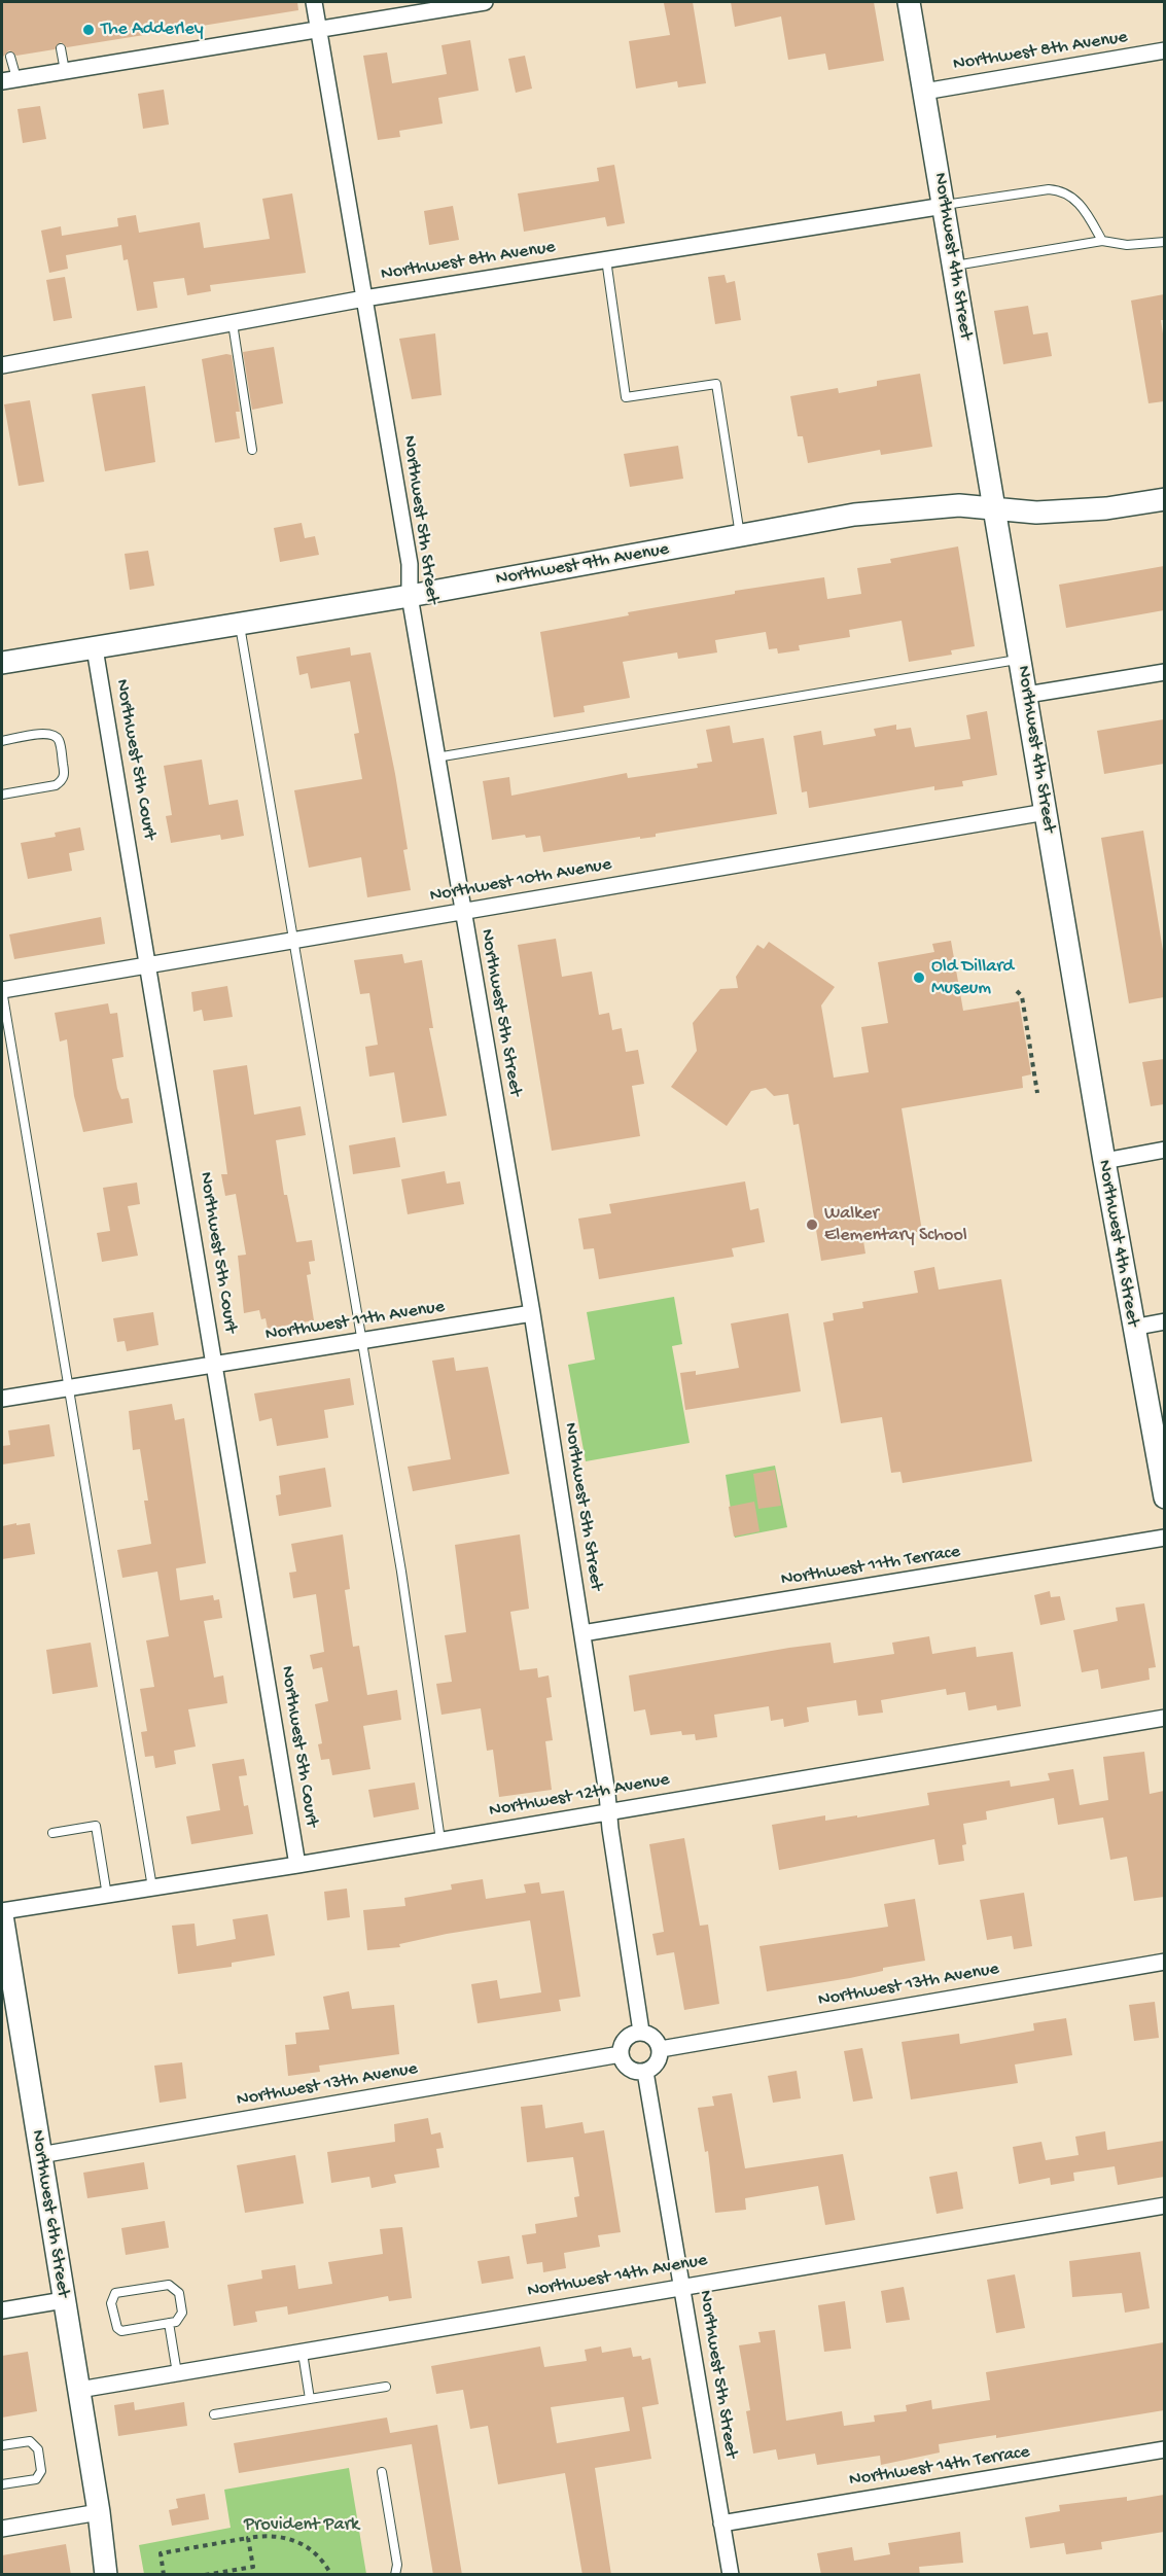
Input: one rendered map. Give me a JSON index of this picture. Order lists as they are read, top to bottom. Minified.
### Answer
{"streets":{"street":["Northwest 8th Avenue","Northwest 4th Street","Northwest 5th Street","Northwest 9th Avenue","Northwest 5th Court","Northwest 10th Avenue","Northwest 11th Avenue","Northwest 11th Terrace","Northwest 12th Avenue","Northwest 13th Avenue","Northwest 6th Street","Northwest 14th Avenue","Northwest 14th Terrace"]},"crossings":[["Northwest 8th Avenue","Northwest 4th Street"],["Northwest 8th Avenue","Northwest 5th Street"],["Northwest 4th Street","Northwest 9th Avenue"],["Northwest 4th Street","Northwest 10th Avenue"],["Northwest 5th Street","Northwest 9th Avenue"],["Northwest 5th Street","Northwest 10th Avenue"],["Northwest 5th Street","Northwest 11th Avenue"],["Northwest 5th Street","Northwest 11th Terrace"],["Northwest 5th Street","Northwest 12th Avenue"],["Northwest 5th Street","Northwest 13th Avenue"],["Northwest 5th Street","Northwest 14th Avenue"],["Northwest 5th Street","Northwest 14th Terrace"],["Northwest 9th Avenue","Northwest 5th Court"],["Northwest 5th Court","Northwest 10th Avenue"],["Northwest 5th Court","Northwest 11th Avenue"],["Northwest 5th Court","Northwest 12th Avenue"],["Northwest 12th Avenue","Northwest 6th Street"],["Northwest 13th Avenue","Northwest 6th Street"],["Northwest 6th Street","Northwest 14th Avenue"]],"parks":["Provident Park"],"places":["The Adderley","Old Dillard Museum","Walker Elementary School"]}
